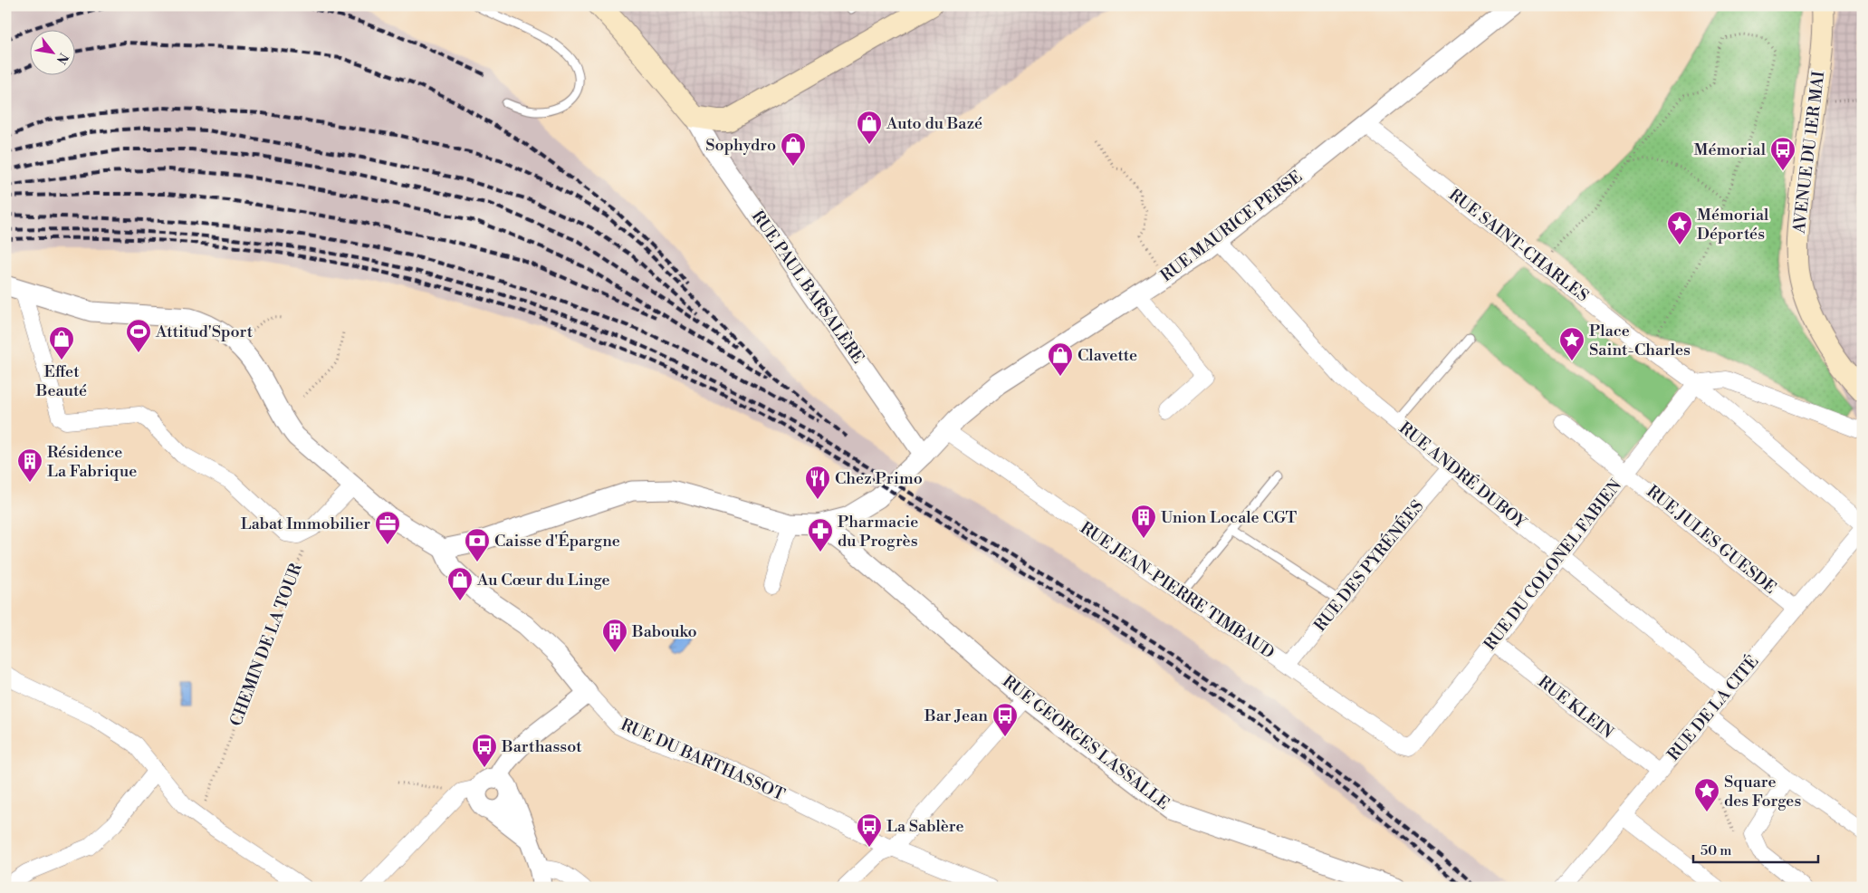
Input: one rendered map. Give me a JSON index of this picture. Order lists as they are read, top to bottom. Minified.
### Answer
{"streets":{"main road":["AVENUE DU 1ER MAI"],"street":["RUE MAURICE PERSE","RUE SAINT-CHARLES","RUE PAUL BARSALÈRE","RUE ANDRÉ DUBOY","RUE JULES GUESDE","RUE DU COLONEL FABIEN","RUE DES PYRÉNÉES","RUE JEAN-PIERRE TIMBAUD","RUE KLEIN","RUE DE LA CITÉ","RUE GEORGES LASSALLE","RUE DU BARTHASSOT"],"path":["CHEMIN DE LA TOUR"]},"crossings":[["RUE MAURICE PERSE","RUE SAINT-CHARLES"],["RUE MAURICE PERSE","RUE PAUL BARSALÈRE"],["RUE MAURICE PERSE","RUE ANDRÉ DUBOY"],["RUE MAURICE PERSE","RUE JEAN-PIERRE TIMBAUD"],["RUE MAURICE PERSE","RUE GEORGES LASSALLE"],["RUE MAURICE PERSE","RUE DU BARTHASSOT"],["RUE SAINT-CHARLES","RUE DU COLONEL FABIEN"],["RUE ANDRÉ DUBOY","RUE DU COLONEL FABIEN"],["RUE ANDRÉ DUBOY","RUE DES PYRÉNÉES"],["RUE ANDRÉ DUBOY","RUE DE LA CITÉ"],["RUE JULES GUESDE","RUE DU COLONEL FABIEN"],["RUE JULES GUESDE","RUE DE LA CITÉ"],["RUE DU COLONEL FABIEN","RUE JEAN-PIERRE TIMBAUD"],["RUE DU COLONEL FABIEN","RUE KLEIN"],["RUE DES PYRÉNÉES","RUE JEAN-PIERRE TIMBAUD"],["RUE KLEIN","RUE DE LA CITÉ"]],"places":{"shop":["Auto du Bazé","Sophydro","Effet Beauté","Clavette","Au Cœur du Linge"],"bus stop":["Mémorial","Bar Jean","Barthassot","La Sablère"],"place":["Mémorial Déportés","Place Saint-Charles","Square des Forges"],"sports":["Attitud'Sport"],"building":["Résidence La Fabrique","Union Locale CGT","Babouko"],"restaurant":["Chez Primo"],"office":["Labat Immobilier"],"pharmacy":["Pharmacie du Progrès"],"bank":["Caisse d'Épargne"]},"scale_bar":"50 m","north":"bottom right"}
